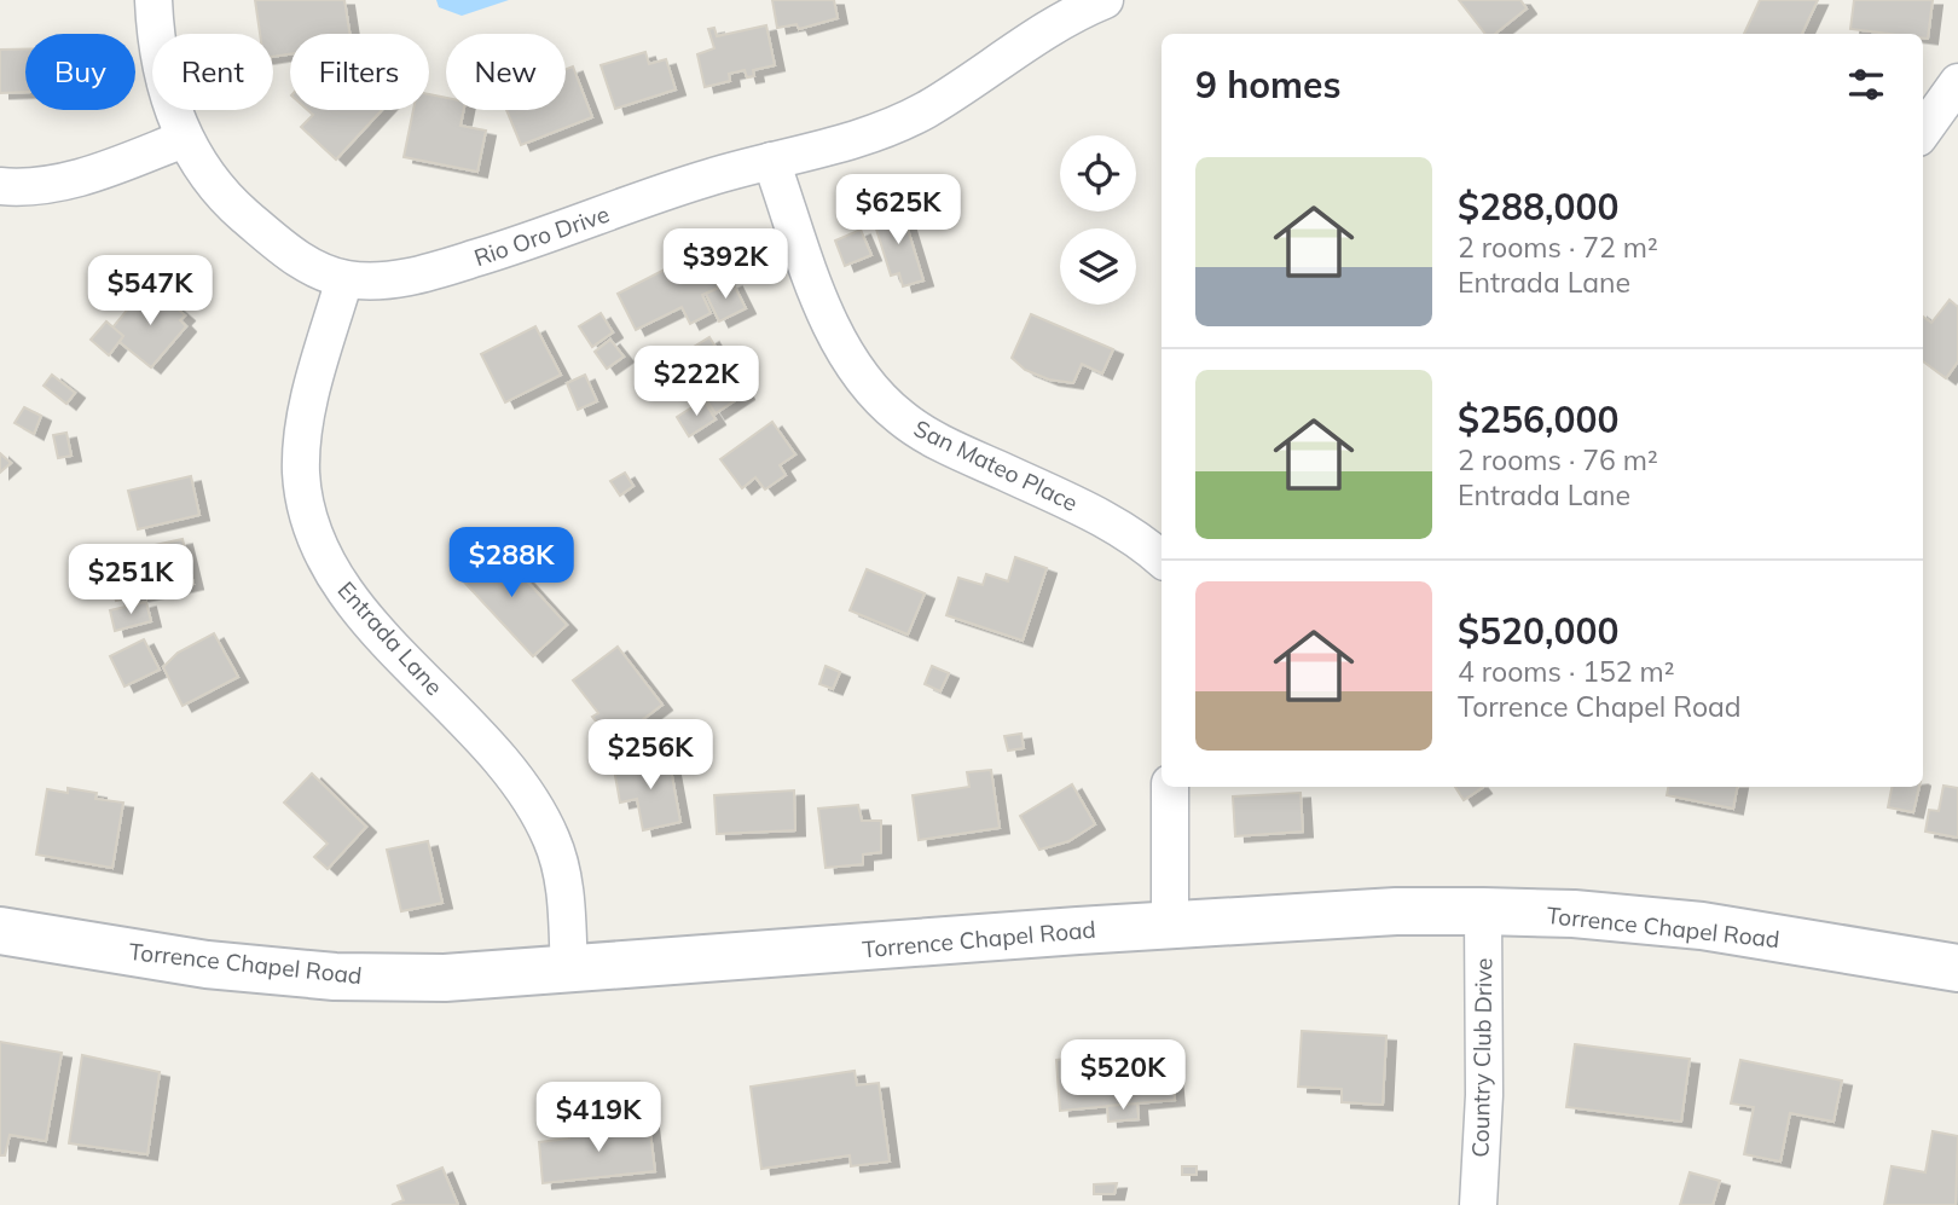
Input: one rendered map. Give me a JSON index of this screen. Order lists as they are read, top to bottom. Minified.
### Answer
{"streets":{"street":["Rio Oro Drive","San Mateo Place","Entrada Lane","Torrence Chapel Road","Country Club Drive"]},"crossings":[["Rio Oro Drive","San Mateo Place"],["Rio Oro Drive","Entrada Lane"],["Entrada Lane","Torrence Chapel Road"],["Torrence Chapel Road","Country Club Drive"]],"page":{"chip":["Buy","Rent","Filters","New"],"heading":"9 homes","list":[{"name":"$288,000","note":"2 rooms · 72 m² · Entrada Lane"},{"name":"$256,000","note":"2 rooms · 76 m² · Entrada Lane"},{"name":"$520,000","note":"4 rooms · 152 m² · Torrence Chapel Road"}],"price":["$625K","$392K","$547K","$222K","$288K","$251K","$256K","$520K","$419K"]}}
